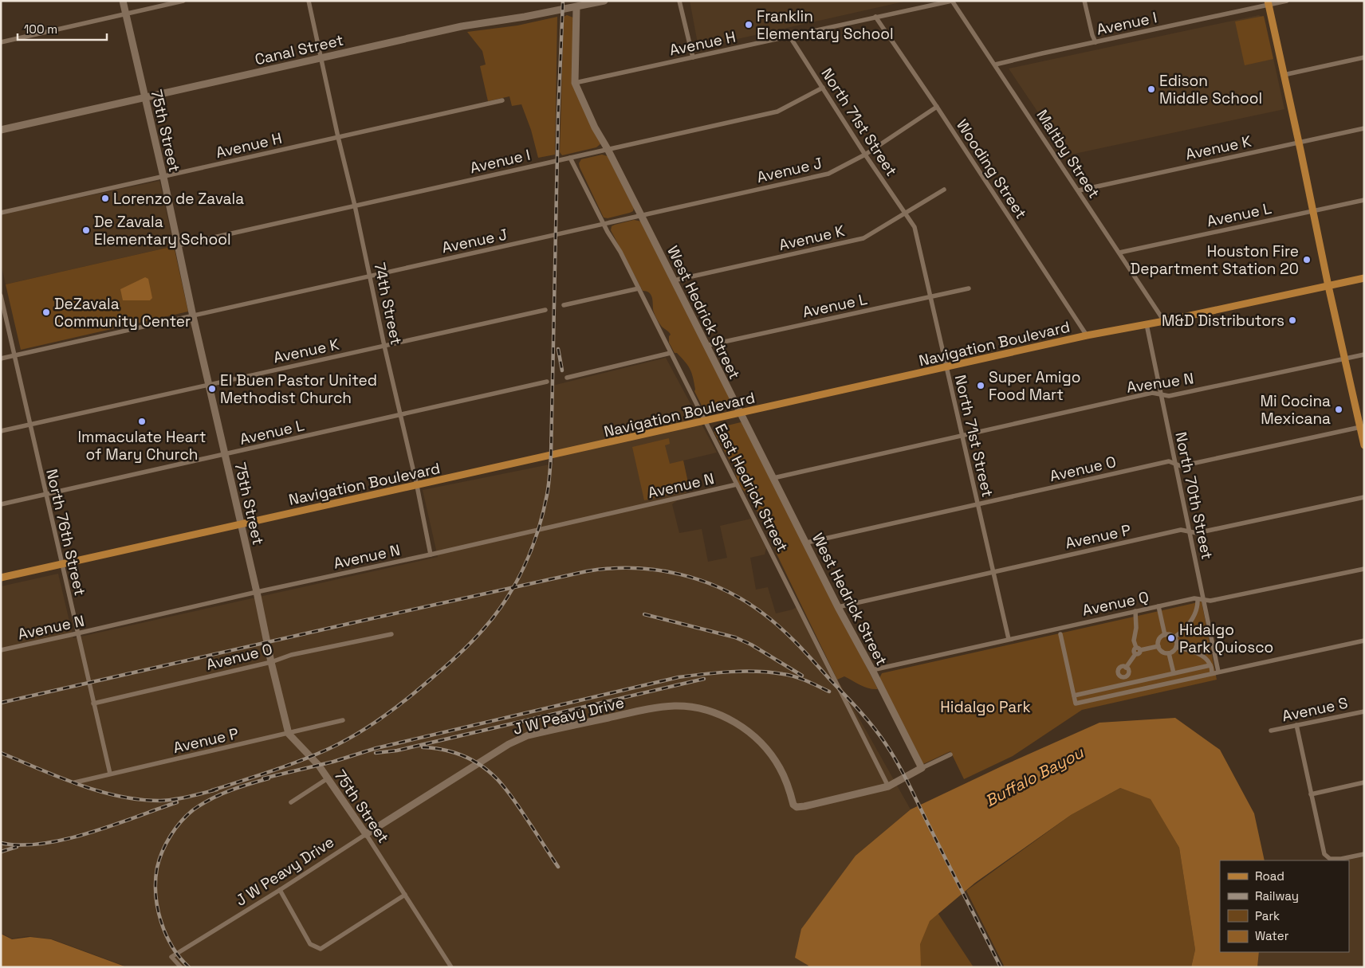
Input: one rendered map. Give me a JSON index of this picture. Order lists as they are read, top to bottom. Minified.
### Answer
{"streets":{"main road":["Navigation Boulevard"],"street":["Avenue I","Avenue H","Canal Street","North 71st Street","75th Street","Avenue K","Maltby Street","Wooding Street","Avenue J","Avenue L","74th Street","West Hedrick Street","Avenue N","Avenue O","East Hedrick Street","North 70th Street","North 76th Street","Avenue P","Avenue Q","Avenue S","J W Peavy Drive"]},"crossings":[["Avenue I","North 71st Street"],["Avenue I","75th Street"],["Avenue I","Maltby Street"],["Avenue I","74th Street"],["Avenue I","West Hedrick Street"],["Avenue I","East Hedrick Street"],["Avenue H","North 71st Street"],["Avenue H","75th Street"],["Avenue H","Maltby Street"],["Avenue H","Wooding Street"],["Avenue H","74th Street"],["Avenue H","West Hedrick Street"],["Canal Street","75th Street"],["Canal Street","74th Street"],["Canal Street","West Hedrick Street"],["North 71st Street","Avenue K"],["North 71st Street","Avenue J"],["North 71st Street","Avenue L"],["North 71st Street","Navigation Boulevard"],["North 71st Street","Avenue N"],["North 71st Street","Avenue O"],["North 71st Street","Avenue P"],["North 71st Street","Avenue Q"],["75th Street","Avenue K"],["75th Street","Avenue J"],["75th Street","Avenue L"],["75th Street","Navigation Boulevard"],["75th Street","Avenue N"],["75th Street","Avenue O"],["75th Street","Avenue P"],["75th Street","J W Peavy Drive"],["Avenue K","Maltby Street"],["Avenue K","74th Street"],["Avenue K","West Hedrick Street"],["Avenue K","North 76th Street"],["Maltby Street","Avenue L"],["Maltby Street","Navigation Boulevard"],["Wooding Street","Avenue J"],["Wooding Street","Navigation Boulevard"],["Avenue J","74th Street"],["Avenue J","West Hedrick Street"],["Avenue J","East Hedrick Street"],["Avenue J","North 76th Street"],["Avenue L","74th Street"],["Avenue L","West Hedrick Street"],["Avenue L","North 76th Street"],["74th Street","Navigation Boulevard"],["74th Street","Avenue N"],["West Hedrick Street","Navigation Boulevard"],["West Hedrick Street","Avenue N"],["West Hedrick Street","Avenue O"],["West Hedrick Street","Avenue P"],["West Hedrick Street","Avenue Q"],["West Hedrick Street","J W Peavy Drive"],["Navigation Boulevard","East Hedrick Street"],["Navigation Boulevard","North 70th Street"],["Navigation Boulevard","North 76th Street"],["Avenue N","East Hedrick Street"],["Avenue N","North 70th Street"],["Avenue N","North 76th Street"],["Avenue O","North 70th Street"],["Avenue O","North 76th Street"],["East Hedrick Street","J W Peavy Drive"],["North 70th Street","Avenue P"],["North 70th Street","Avenue Q"],["North 76th Street","Avenue P"]],"water":["Buffalo Bayou"],"parks":["Hidalgo Park"],"places":["Franklin Elementary School","Edison Middle School","Lorenzo de Zavala","De Zavala Elementary School","Houston Fire Department Station 20","DeZavala Community Center","M&D Distributors","Super Amigo Food Mart","El Buen Pastor United Methodist Church","Mi Cocina Mexicana","Immaculate Heart of Mary Church","Hidalgo Park Quiosco"],"legend":["Road","Railway","Park","Water"],"scale_bar":"100 m"}
